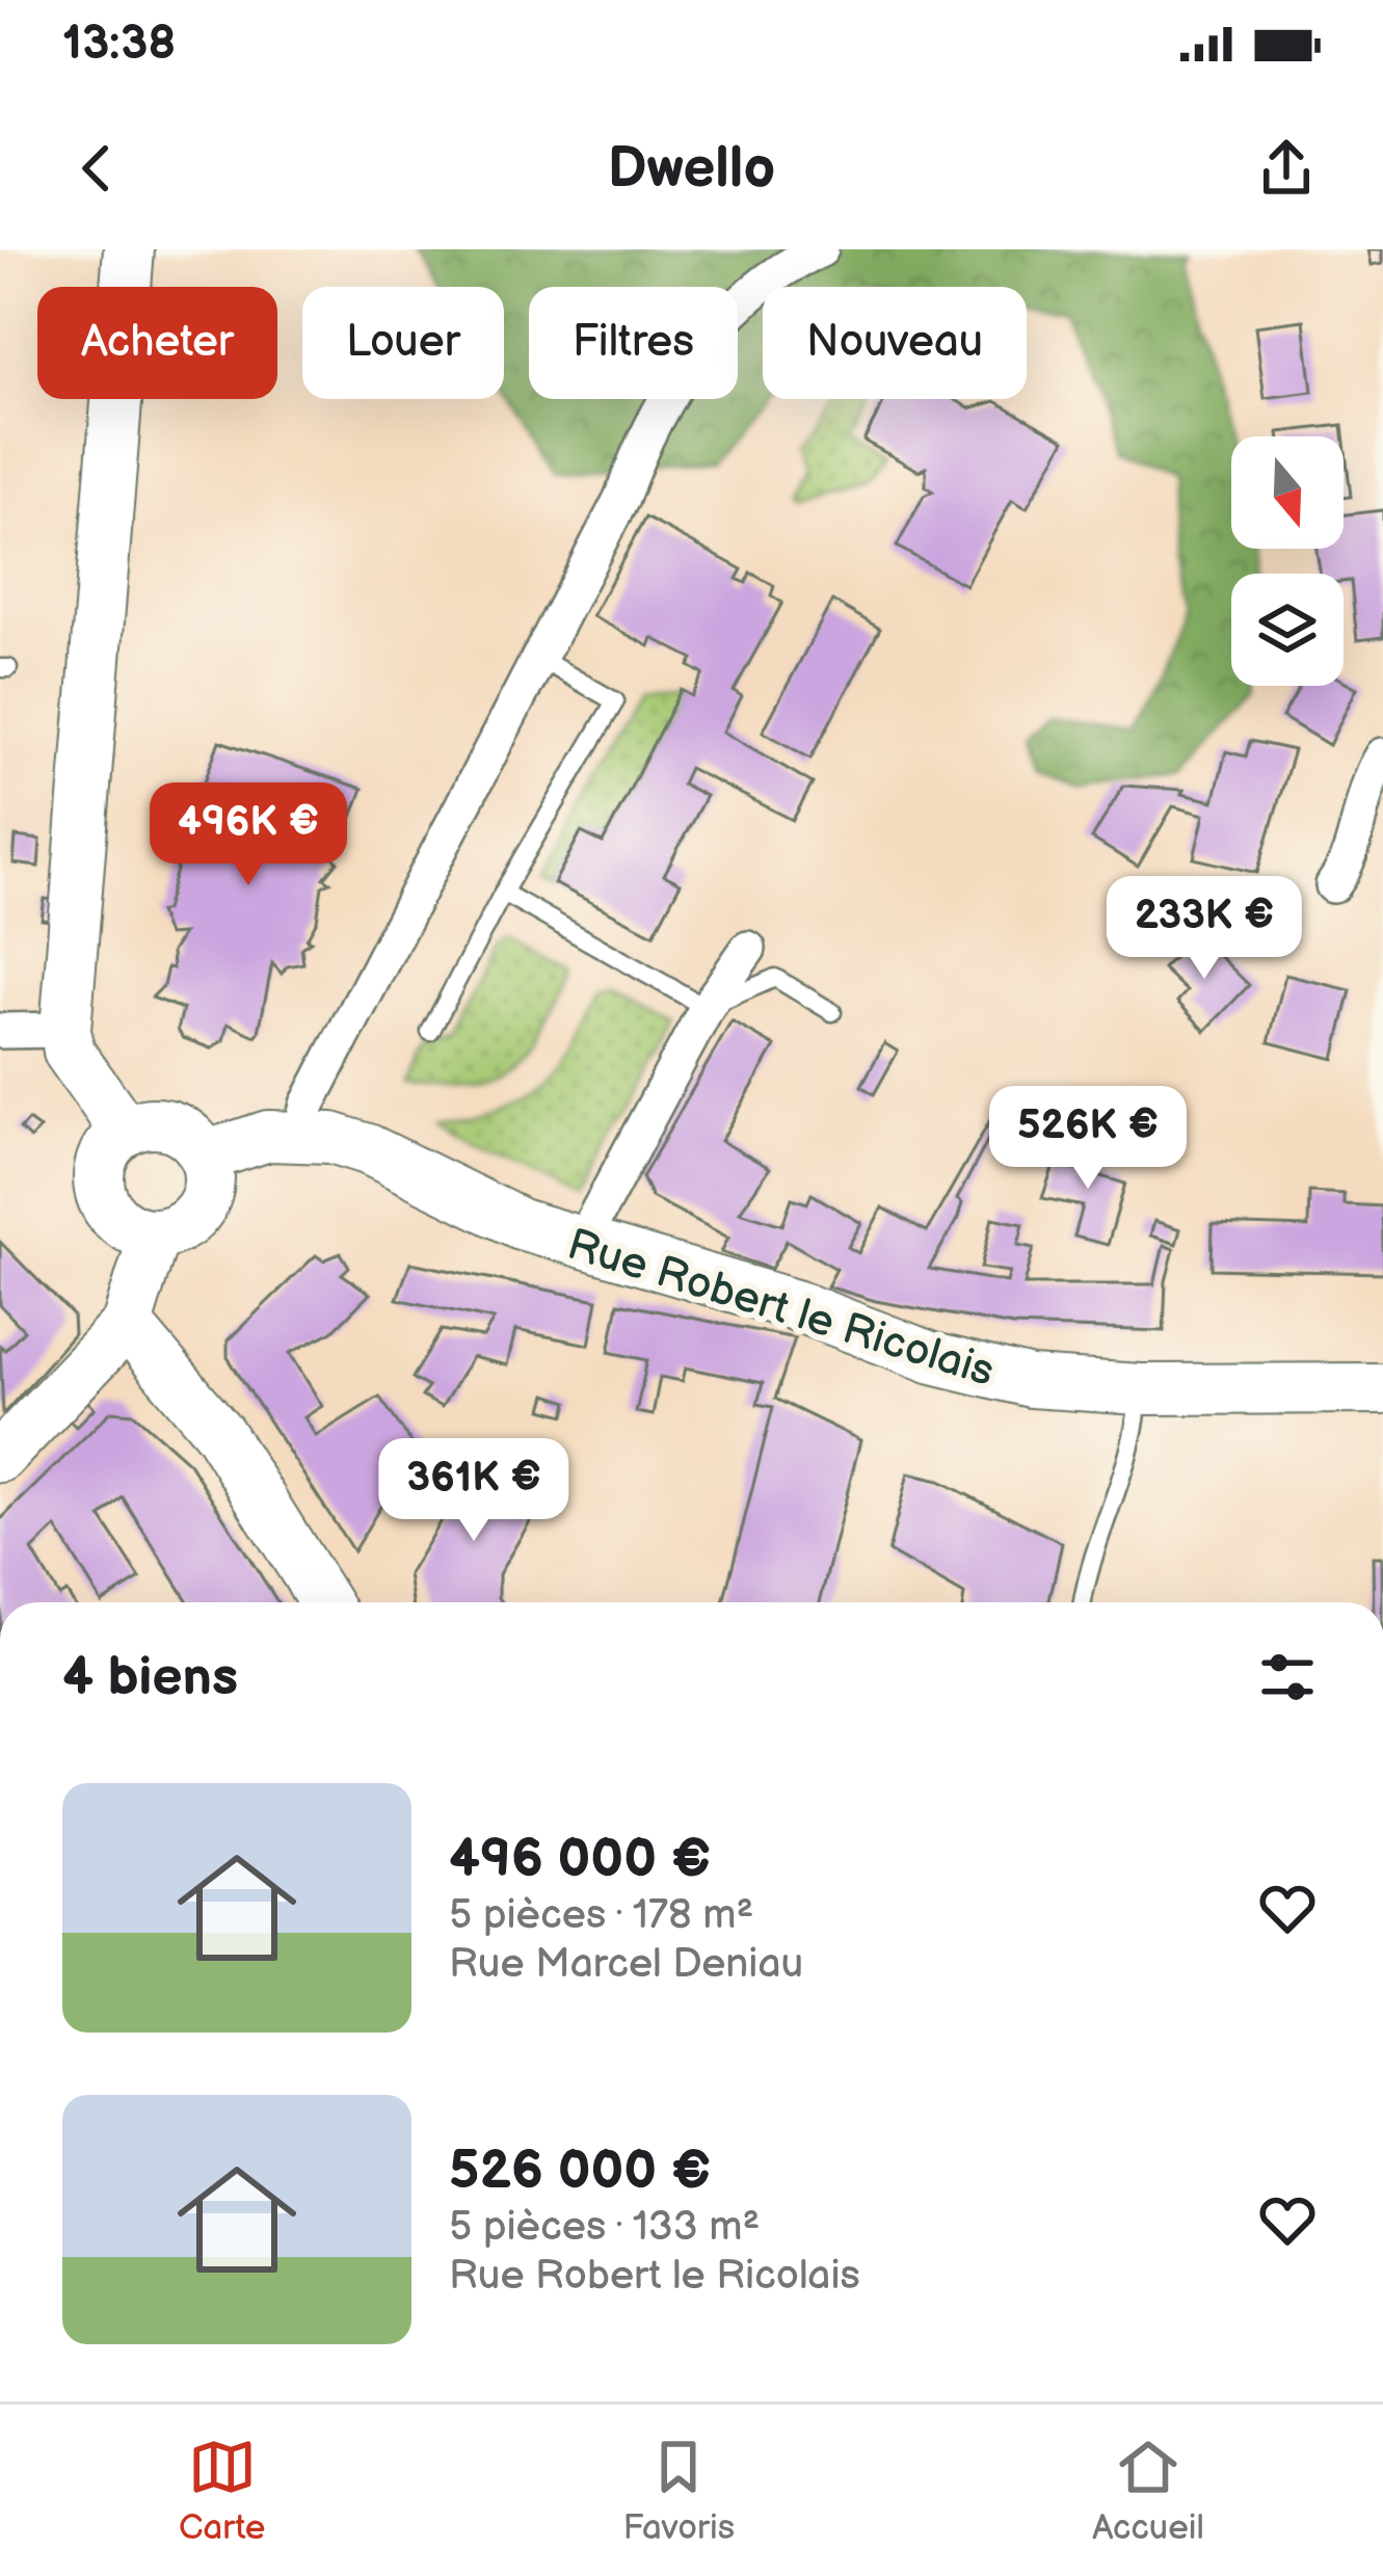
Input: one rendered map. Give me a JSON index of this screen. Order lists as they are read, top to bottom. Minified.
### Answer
{"streets":{"main road":["Rue Robert le Ricolais"]},"north":"bottom","page":{"status":"13:38","header":"Dwello","chip":["Acheter","Louer","Filtres","Nouveau"],"price":["496K €","233K €","526K €","361K €"],"heading":"4 biens","list":[{"name":"496 000 €","note":"5 pièces · 178 m² · Rue Marcel Deniau"},{"name":"526 000 €","note":"5 pièces · 133 m² · Rue Robert le Ricolais"}],"tabs":["Carte","Favoris","Accueil"]}}
